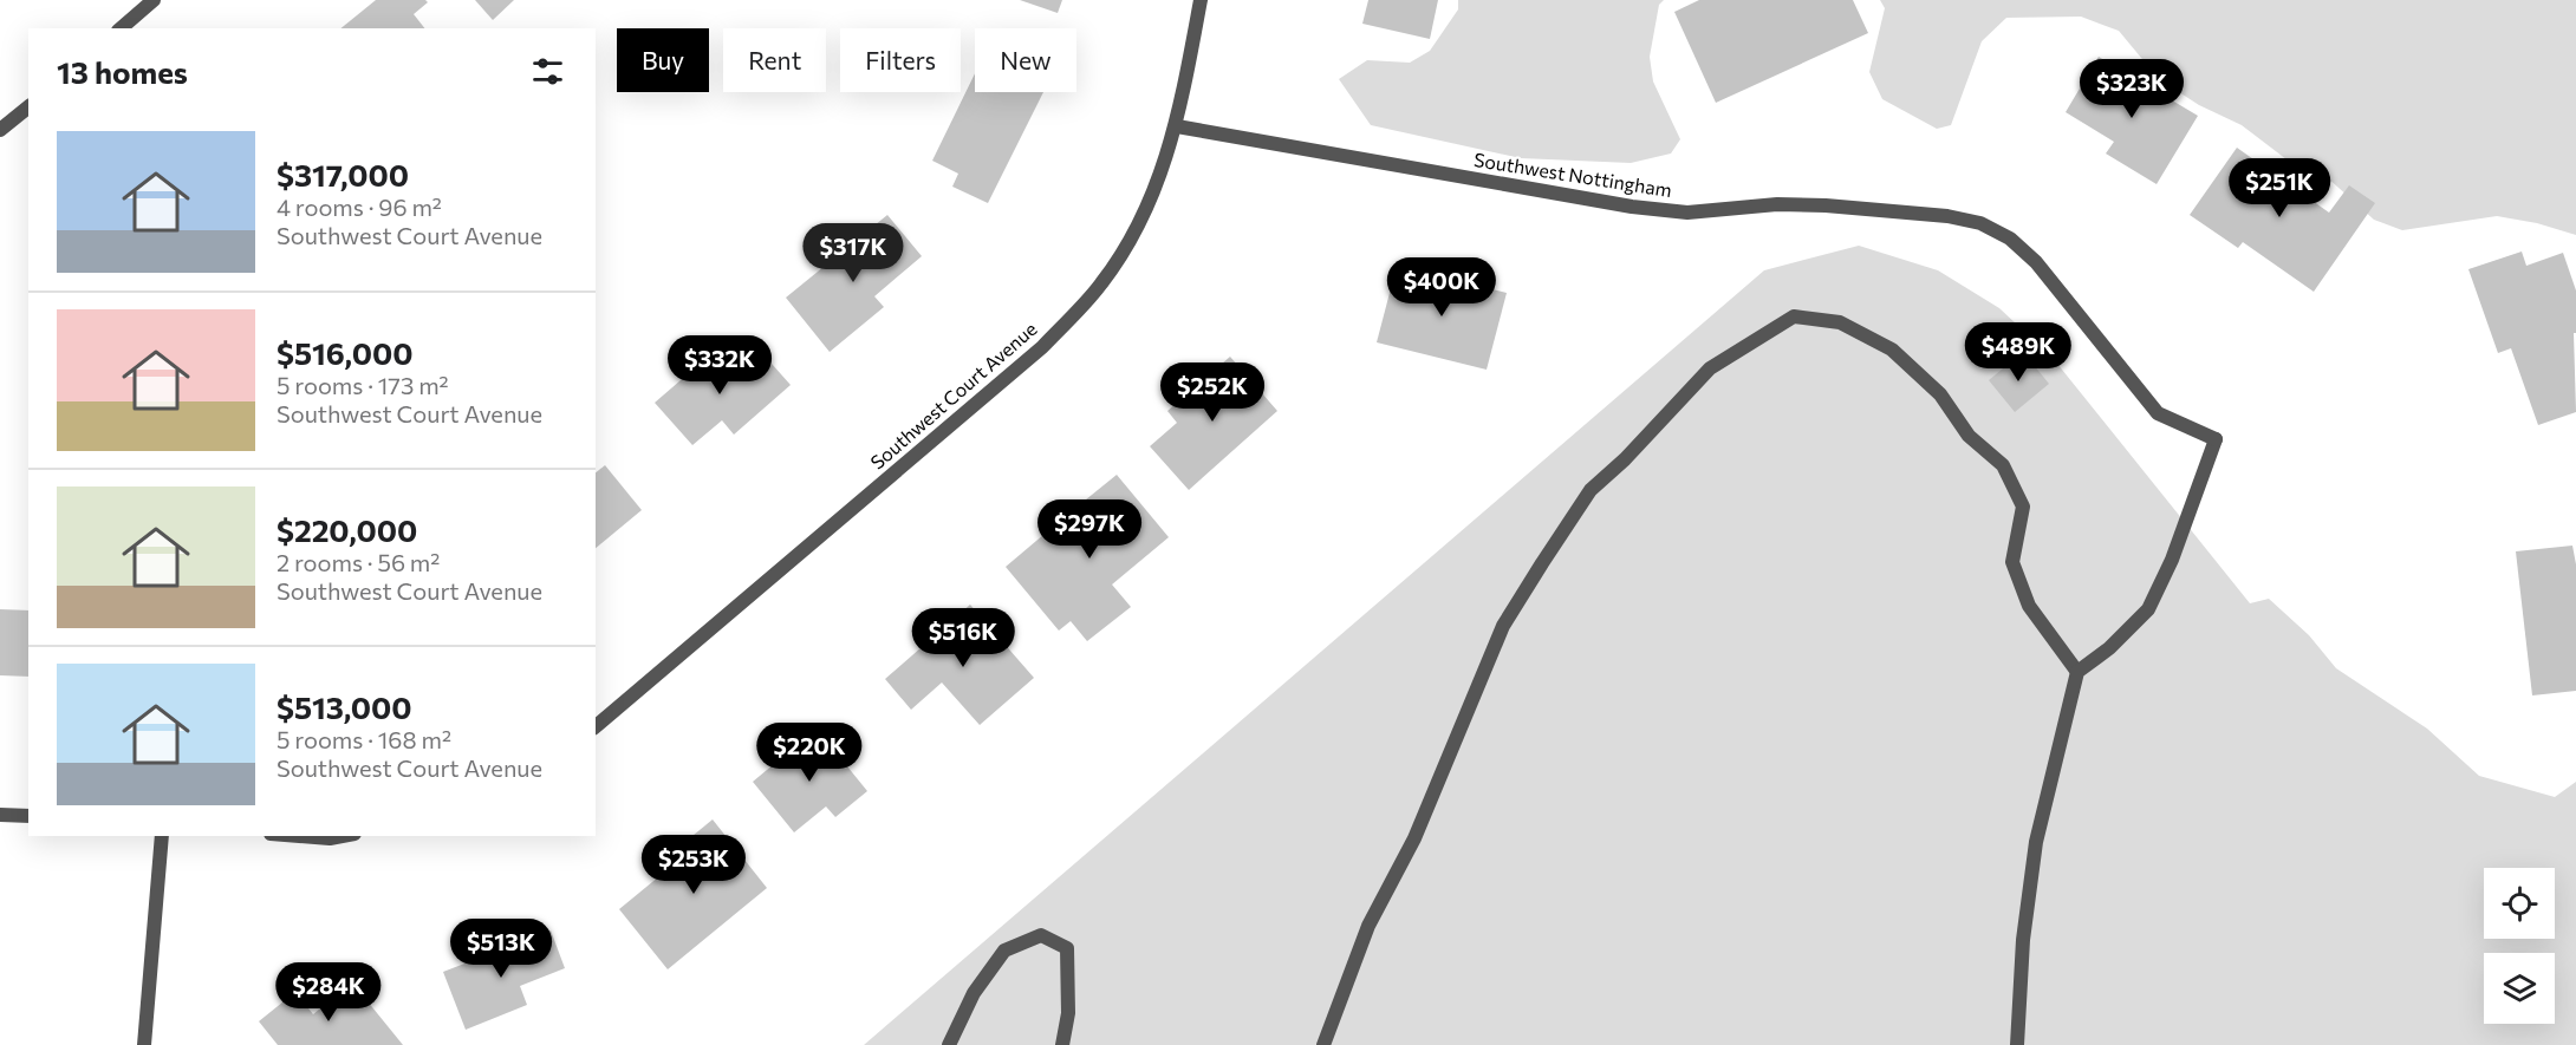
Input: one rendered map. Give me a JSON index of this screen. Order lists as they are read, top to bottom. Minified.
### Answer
{"streets":{"street":["Southwest Nottingham","Southwest Court Avenue"]},"crossings":[["Southwest Nottingham","Southwest Court Avenue"]],"page":{"chip":["Buy","Rent","Filters","New"],"heading":"13 homes","price":["$323K","$251K","$317K","$400K","$489K","$332K","$252K","$297K","$516K","$220K","$253K","$513K","$284K"],"list":[{"name":"$317,000","note":"4 rooms · 96 m² · Southwest Court Avenue"},{"name":"$516,000","note":"5 rooms · 173 m² · Southwest Court Avenue"},{"name":"$220,000","note":"2 rooms · 56 m² · Southwest Court Avenue"},{"name":"$513,000","note":"5 rooms · 168 m² · Southwest Court Avenue"}]}}
